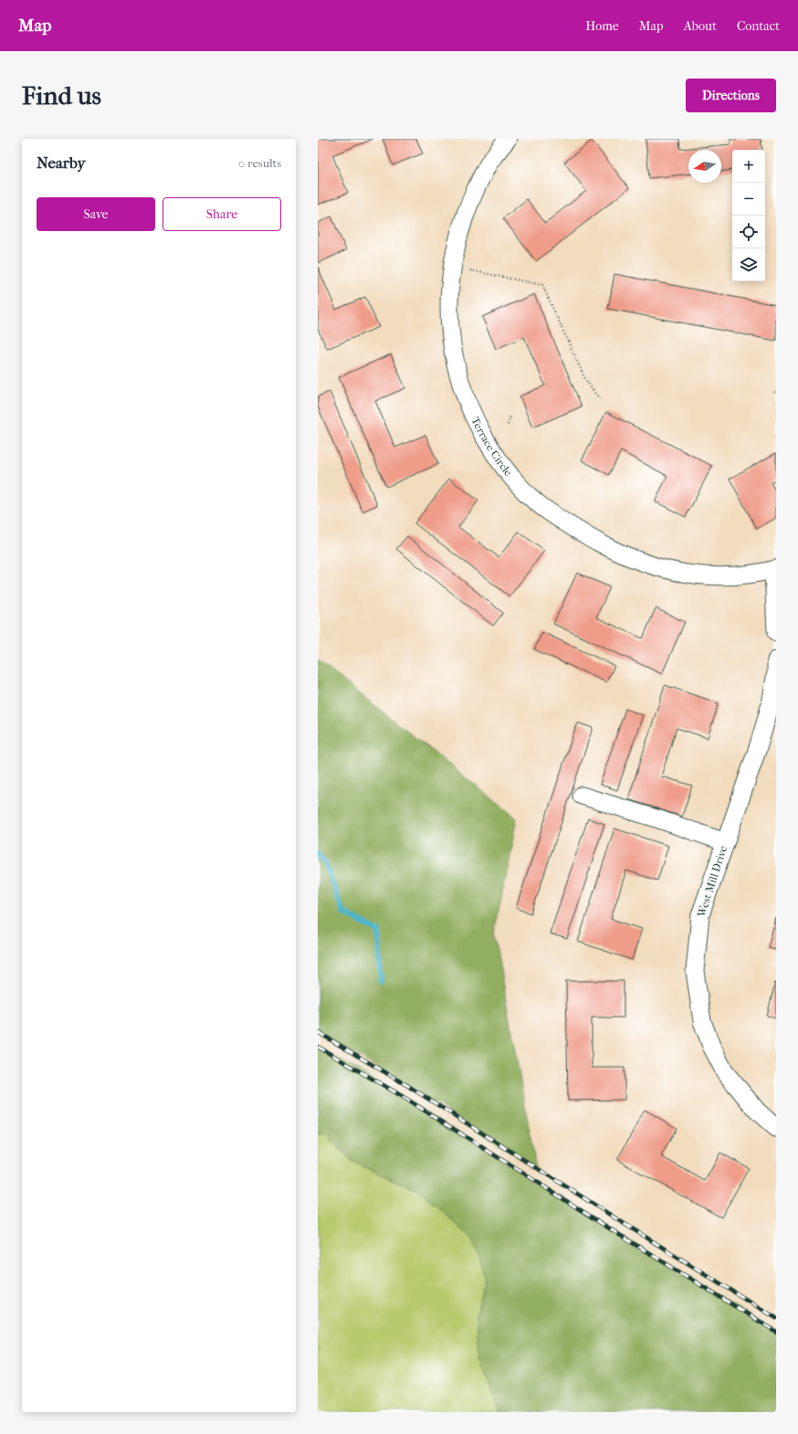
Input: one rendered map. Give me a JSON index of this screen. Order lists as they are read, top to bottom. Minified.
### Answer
{"streets":{"street":["Terrace Circle","West Mill Drive"]},"north":"left","page":{"header":"Map","nav":["Home","Map","About","Contact"],"buttons":["Directions",["Save","Share"]],"title":"Find us","heading":["Nearby","0 results"],"map_buttons":["+","−"]}}
